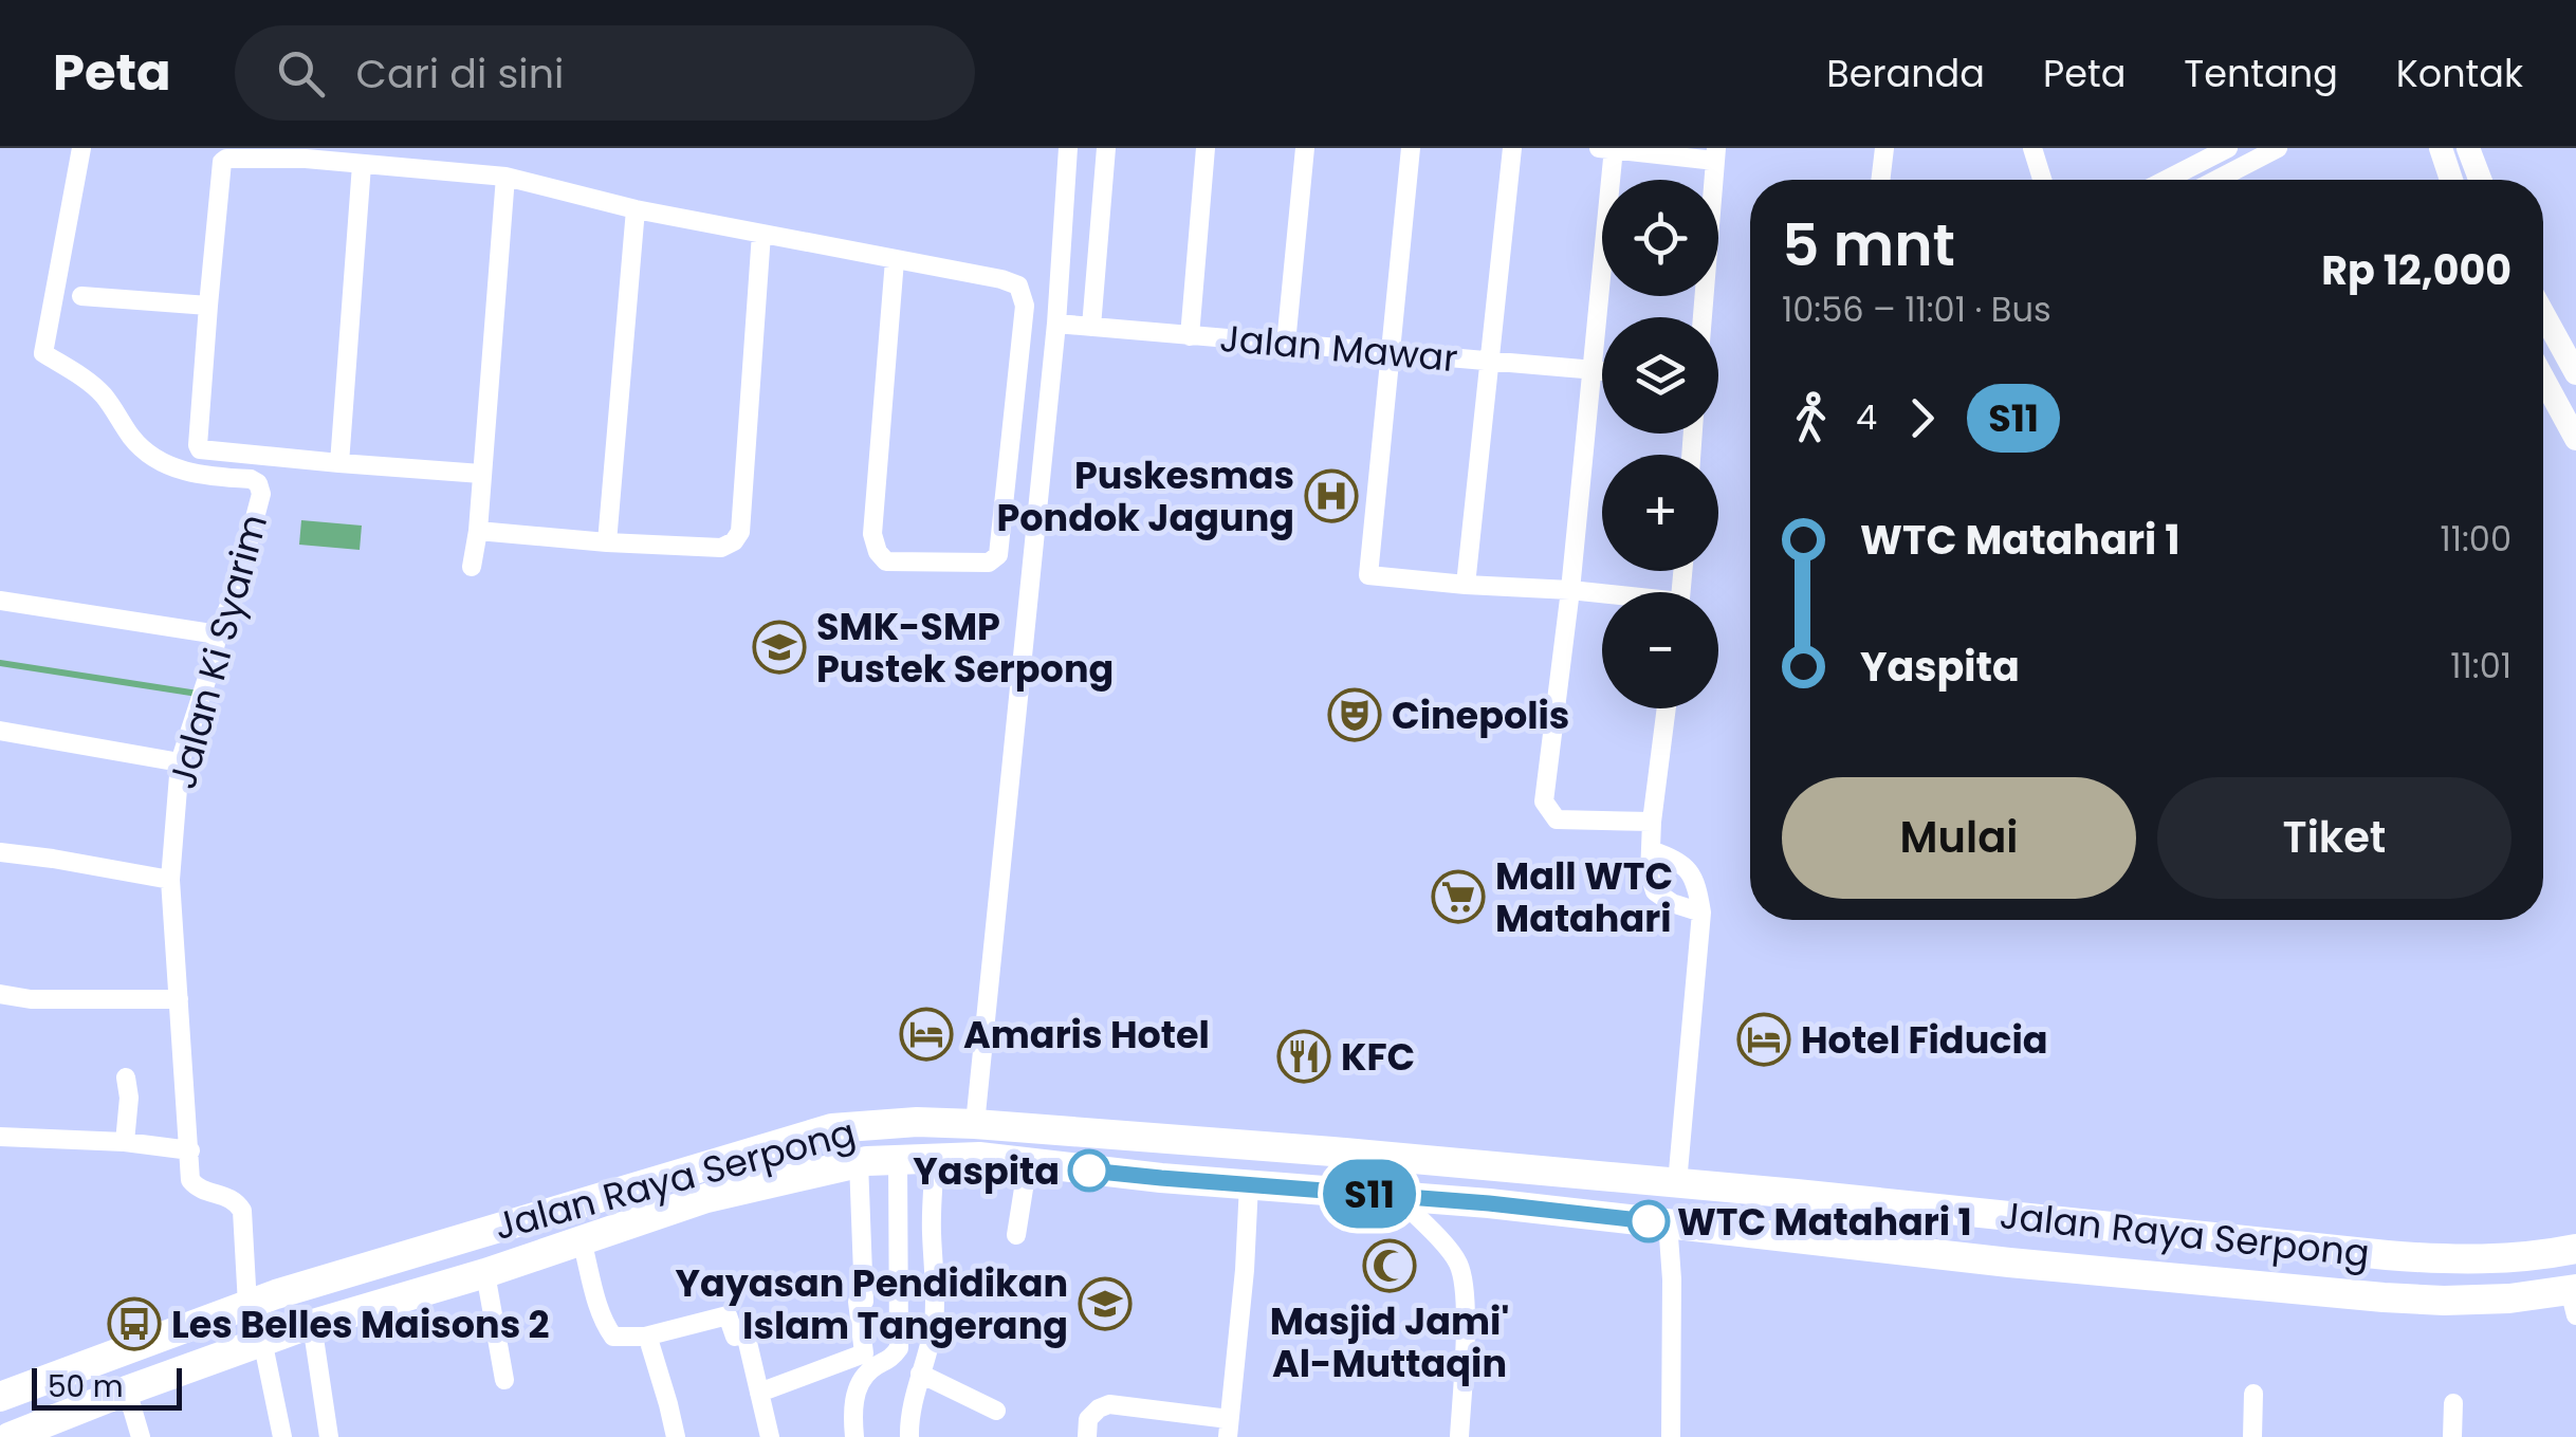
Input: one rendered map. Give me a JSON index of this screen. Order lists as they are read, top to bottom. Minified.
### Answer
{"streets":{"main road":["Jalan Raya Serpong"],"street":["Jalan Mawar","Jalan Ki Syarim"]},"crossings":[["Jalan Ki Syarim","Jalan Raya Serpong"]],"places":{"hospital":["Puskesmas Pondok Jagung"],"school or university":["SMK-SMP Pustek Serpong","Yayasan Pendidikan Islam Tangerang"],"theatre":["Cinepolis"],"supermarket":["Mall WTC Matahari"],"hotel":["Amaris Hotel","Hotel Fiducia"],"restaurant":["KFC"],"other":["Yaspita","WTC Matahari 1"],"mosque":["Masjid Jami' Al-Muttaqin"],"bus stop":["Les Belles Maisons 2"]},"lines":["bus line S11"],"scale_bar":"50 m","page":{"header":"Peta","search":"Cari di sini","nav":["Beranda","Peta","Tentang","Kontak"],"on_map":"S11","map_buttons":["+","−"],"heading":["5 mnt","10:56 – 11:01 · Bus","Rp 12,000"],"legs":["4","S11"],"list":[{"name":"WTC Matahari 1","value":"11:00"},{"name":"Yaspita","value":"11:01"}],"buttons":["Mulai","Tiket"],"scale":"50 m"}}
